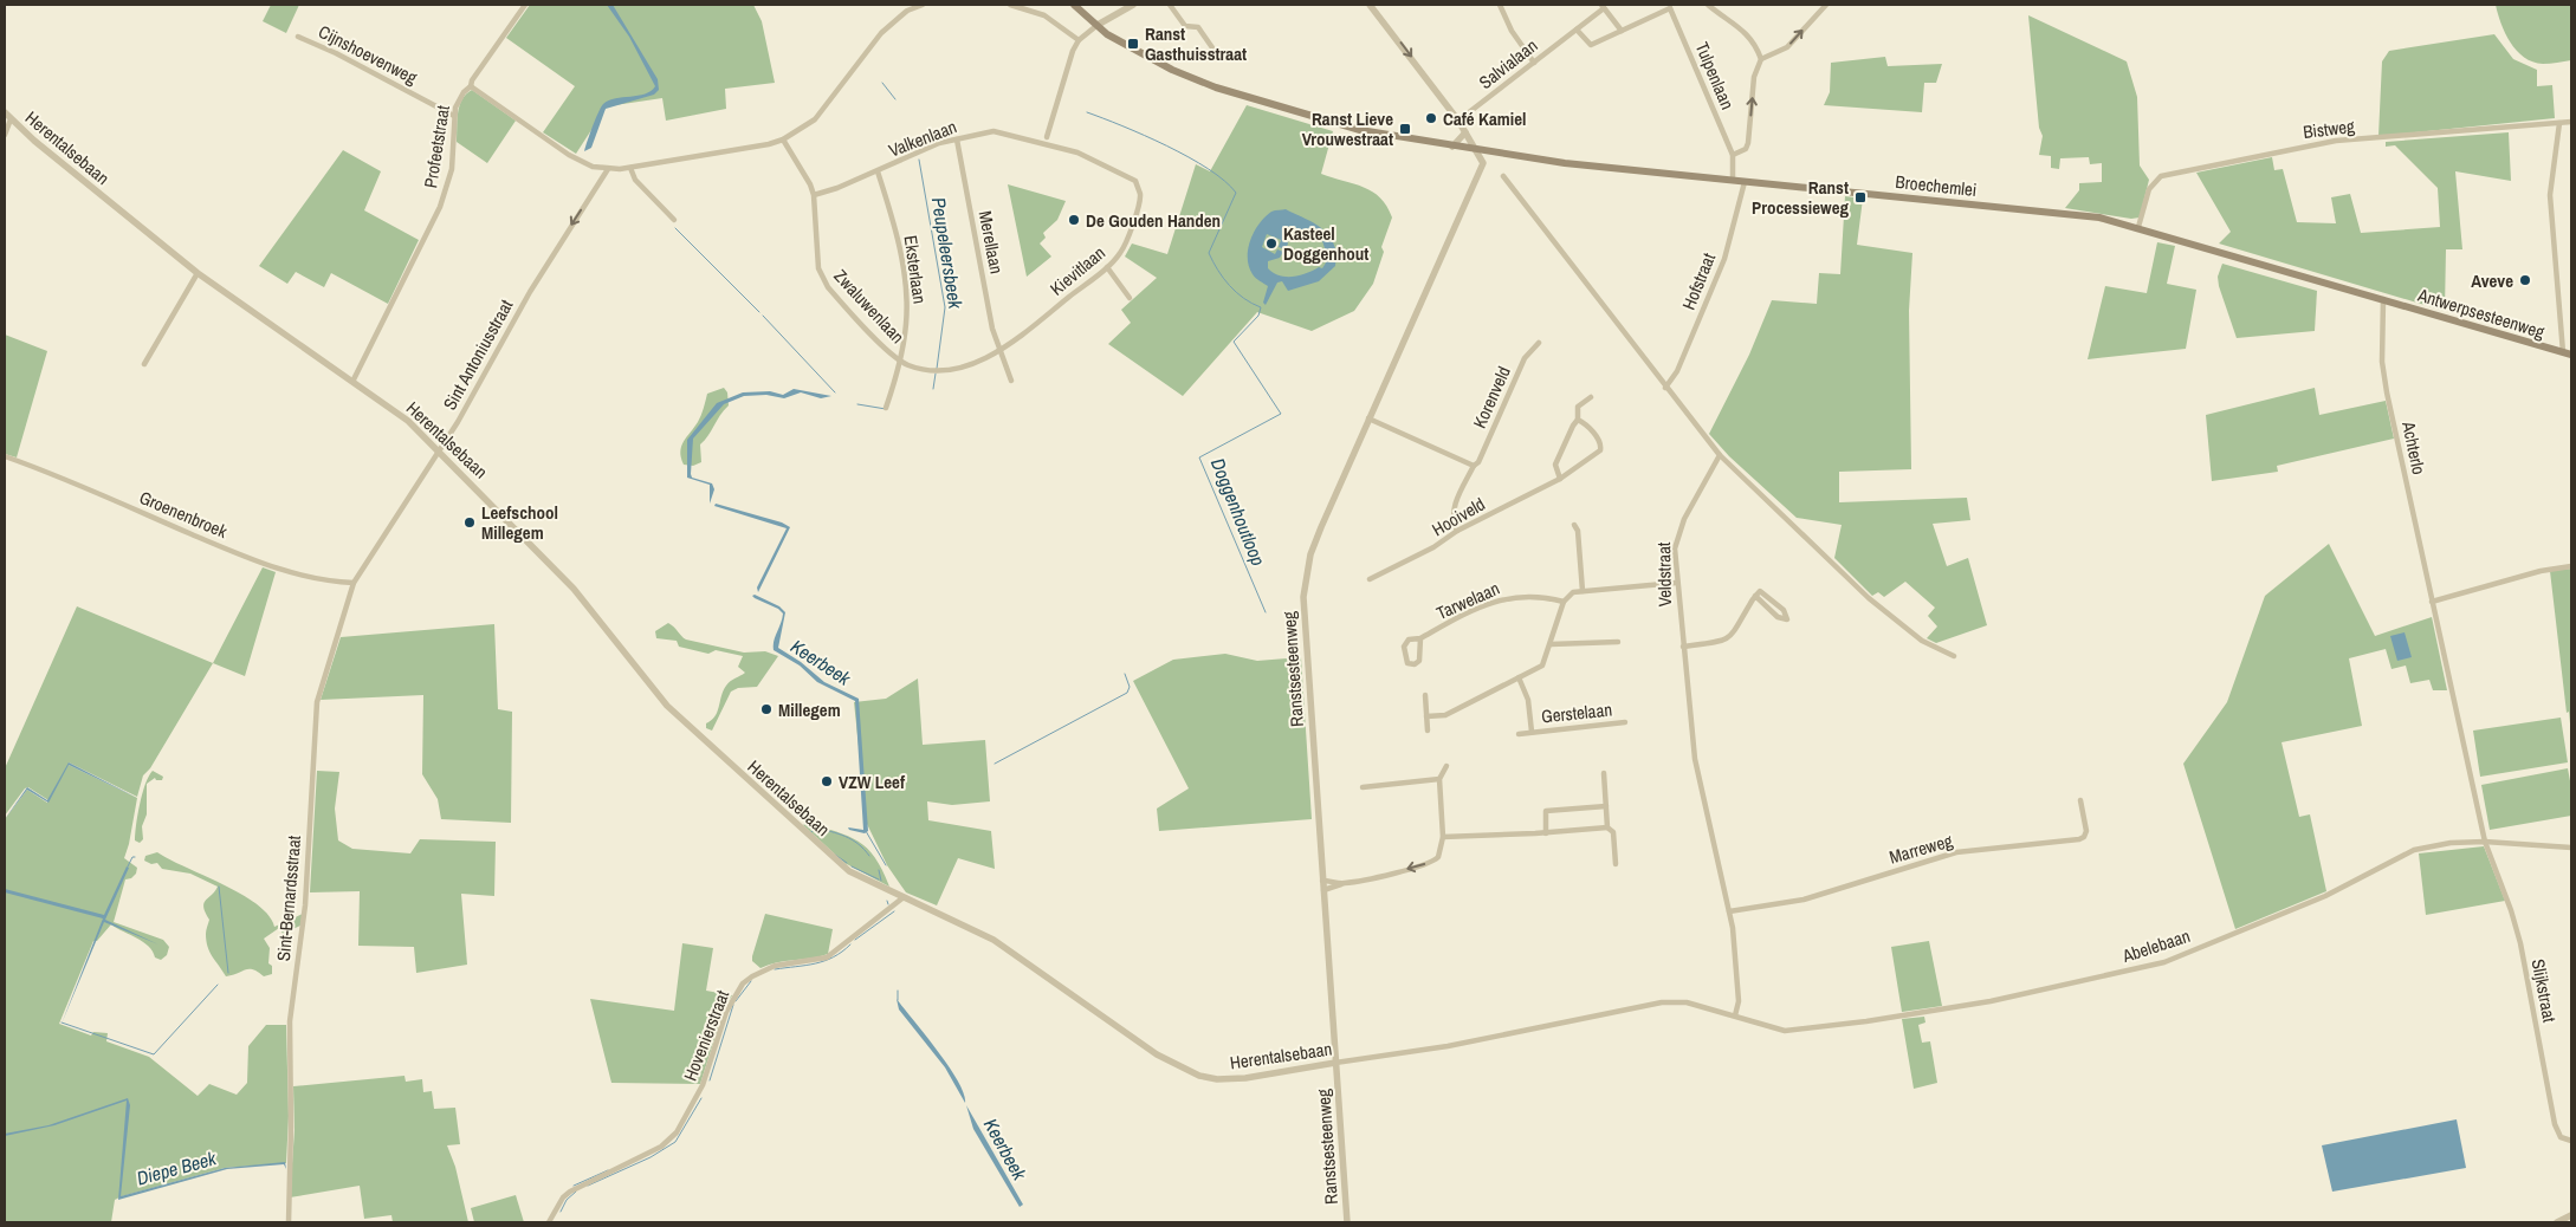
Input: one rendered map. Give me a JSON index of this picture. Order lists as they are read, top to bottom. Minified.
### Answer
{"streets":{"main road":["Broechemlei","Antwerpsesteenweg"],"street":["Cijnshoevenweg","Salvialaan","Tulpenlaan","Bistweg","Valkenlaan","Profeetstraat","Herentalsebaan","Merellaan","Eksterlaan","Kievitlaan","Hofstraat","Zwaluwenlaan","Sint Antoniusstraat","Korenveld","Achterlo","Groenenbroek","Hooiveld","Veldstraat","Tarwelaan","Ranstsesteenweg","Gerstelaan","Marreweg","Sint-Bernardsstraat","Abelebaan","Slijkstraat","Hovenierstraat"]},"crossings":[["Cijnshoevenweg","Profeetstraat"],["Salvialaan","Ranstsesteenweg"],["Bistweg","Broechemlei"],["Valkenlaan","Merellaan"],["Valkenlaan","Eksterlaan"],["Valkenlaan","Kievitlaan"],["Valkenlaan","Zwaluwenlaan"],["Profeetstraat","Herentalsebaan"],["Herentalsebaan","Sint Antoniusstraat"],["Herentalsebaan","Veldstraat"],["Herentalsebaan","Ranstsesteenweg"],["Herentalsebaan","Abelebaan"],["Herentalsebaan","Hovenierstraat"],["Broechemlei","Hofstraat"],["Broechemlei","Antwerpsesteenweg"],["Broechemlei","Achterlo"],["Broechemlei","Ranstsesteenweg"],["Merellaan","Kievitlaan"],["Eksterlaan","Kievitlaan"],["Eksterlaan","Zwaluwenlaan"],["Kievitlaan","Zwaluwenlaan"],["Antwerpsesteenweg","Achterlo"],["Sint Antoniusstraat","Groenenbroek"],["Sint Antoniusstraat","Sint-Bernardsstraat"],["Korenveld","Hooiveld"],["Achterlo","Abelebaan"],["Achterlo","Slijkstraat"],["Groenenbroek","Sint-Bernardsstraat"],["Veldstraat","Marreweg"],["Veldstraat","Abelebaan"],["Abelebaan","Slijkstraat"]],"one_way":["Sint Antoniusstraat"],"water":["Peupeleersbeek","Doggenhoutloop","Keerbeek","Diepe Beek"],"places":{"transit":["Ranst Gasthuisstraat","Ranst Lieve Vrouwestraat","Ranst Processieweg"],"other":["Café Kamiel","De Gouden Handen","Kasteel Doggenhout","Aveve","Leefschool Millegem","Millegem","VZW Leef"]}}
